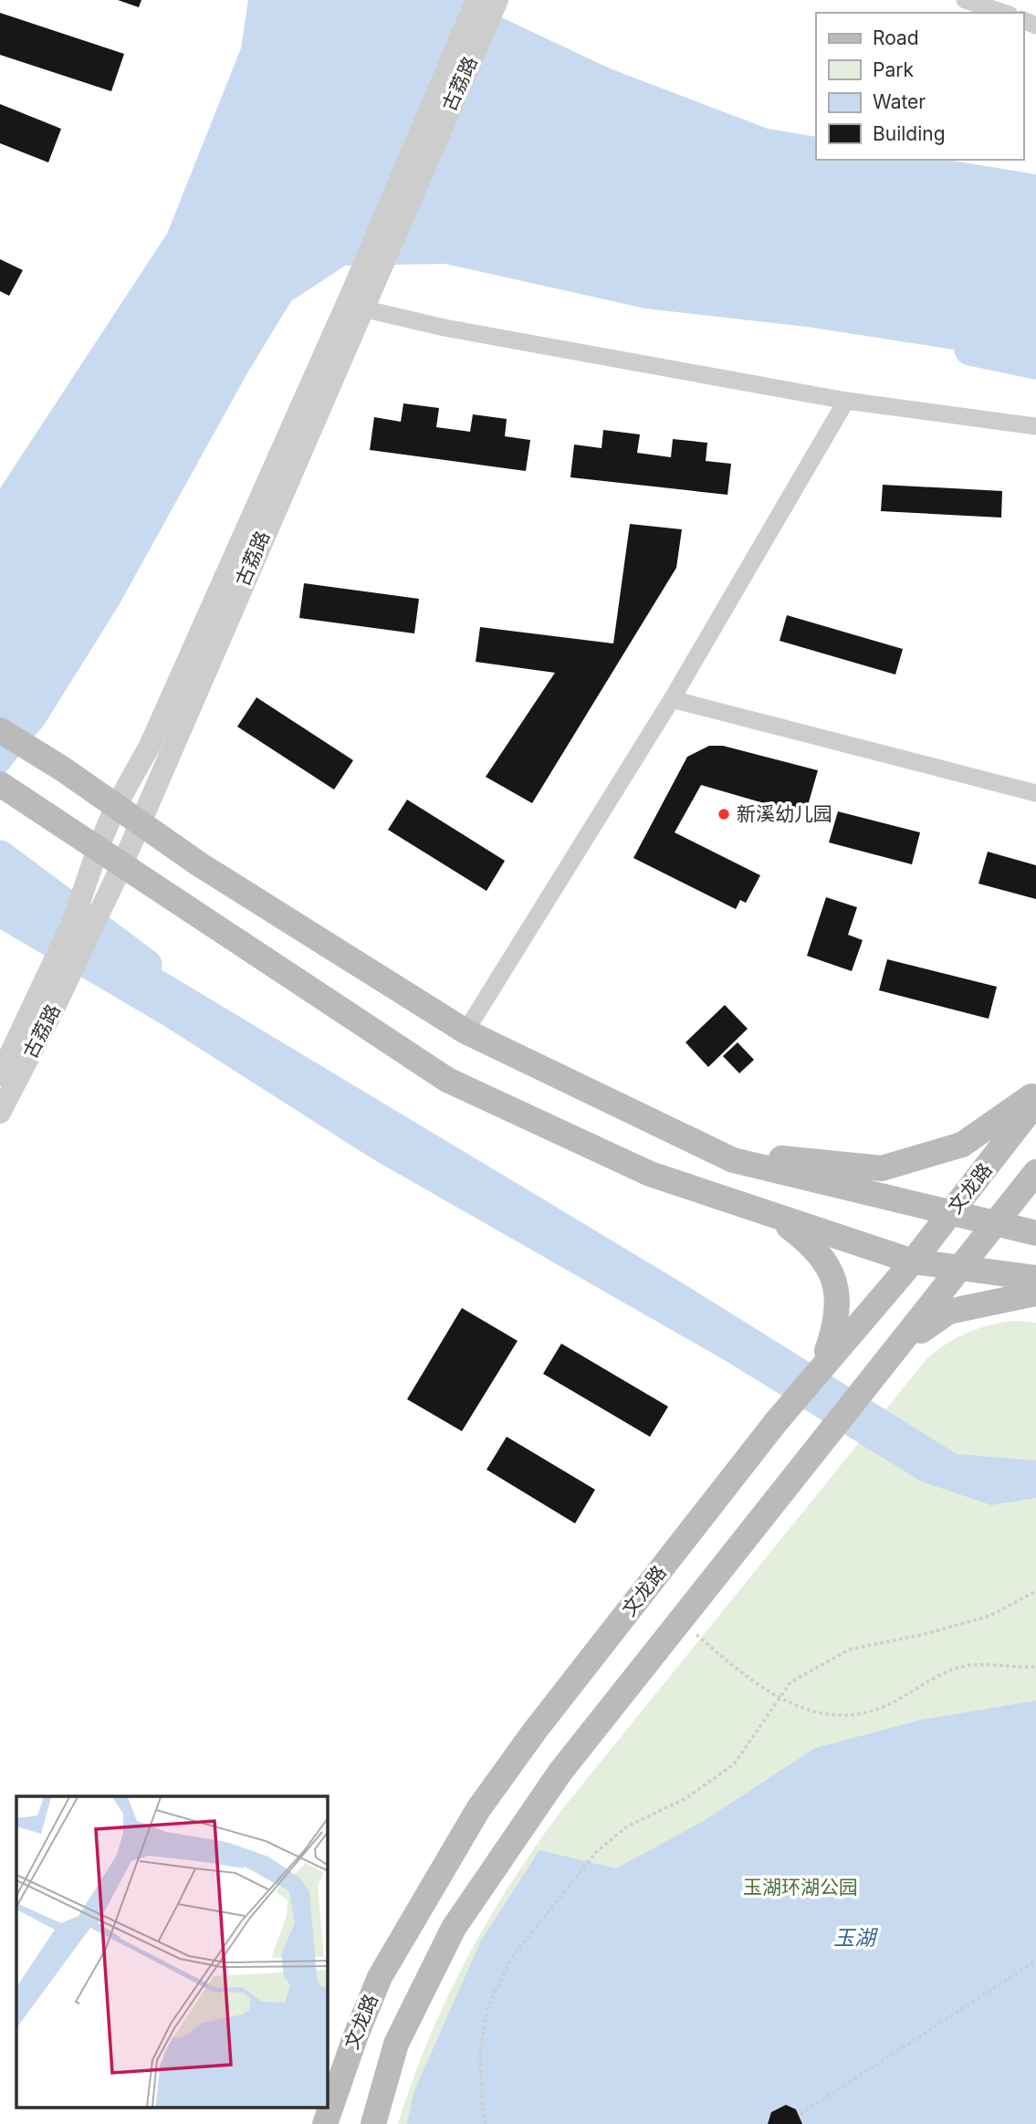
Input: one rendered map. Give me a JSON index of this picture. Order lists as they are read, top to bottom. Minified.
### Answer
{"streets":{"main road":["文龙路"],"street":["古荔路"]},"water":["玉湖"],"parks":["玉湖环湖公园"],"places":["新溪幼儿园"],"legend":["Road","Park","Water","Building"]}
